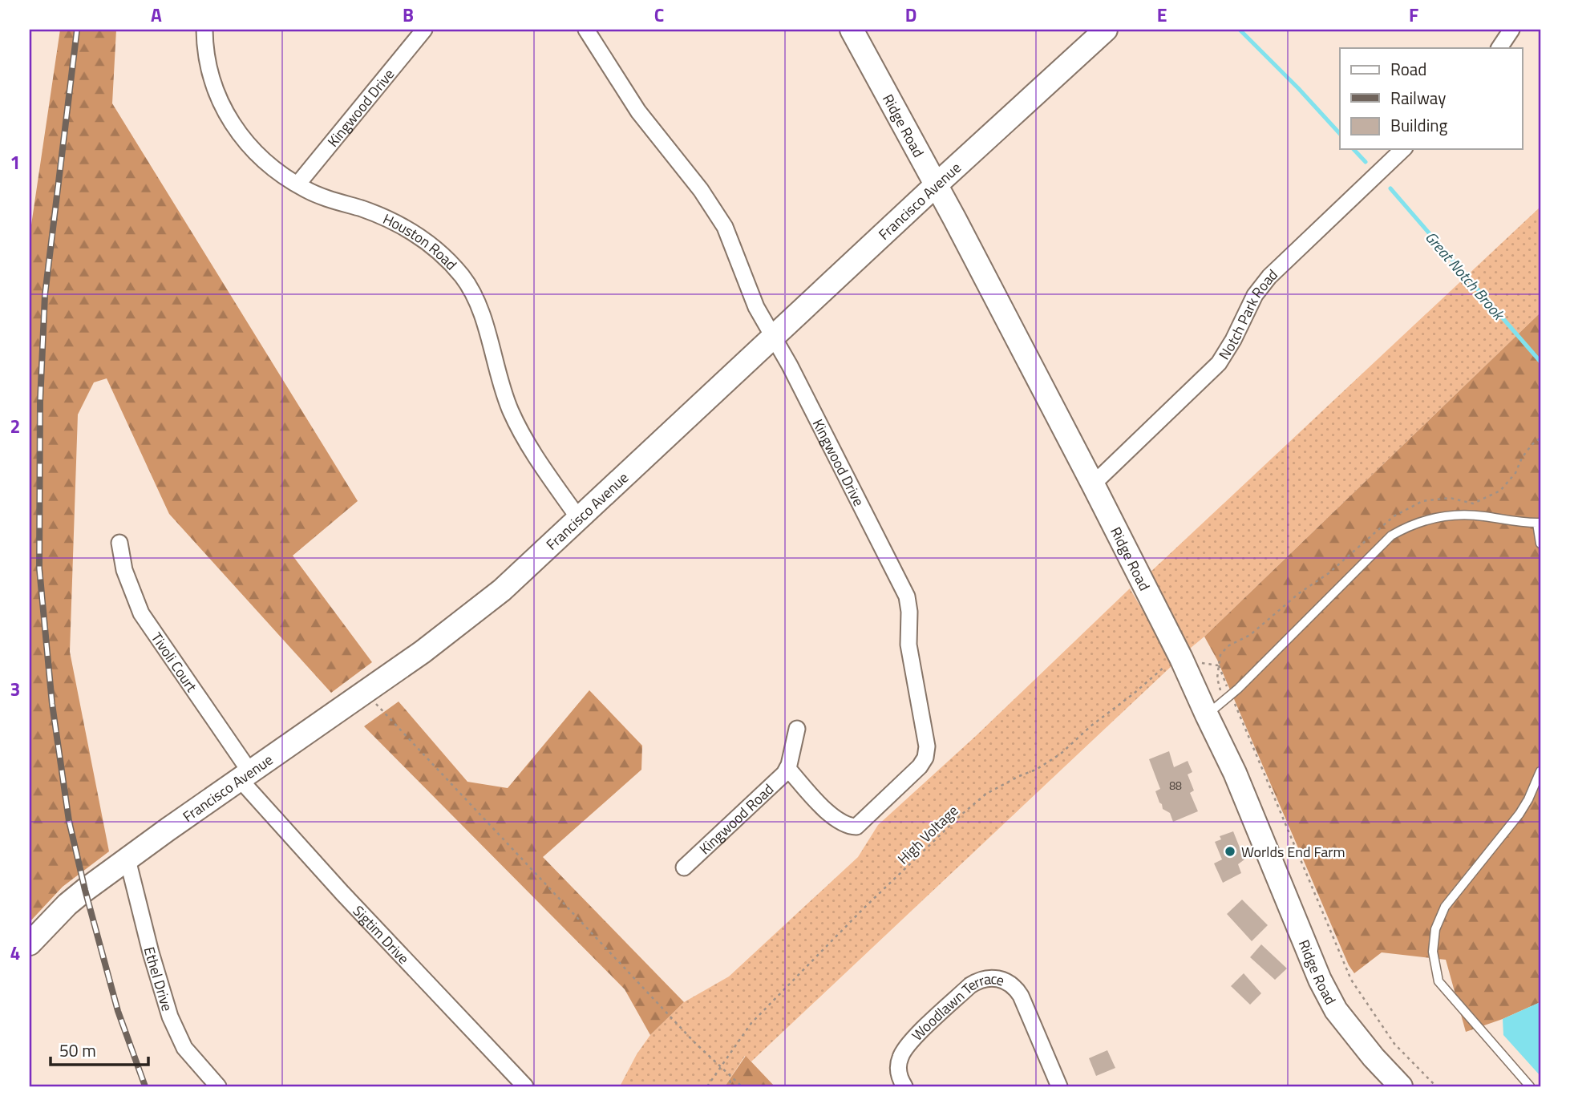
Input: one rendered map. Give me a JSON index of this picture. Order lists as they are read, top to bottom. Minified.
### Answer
{"streets":{"main road":["Ridge Road","Francisco Avenue"],"street":["Kingwood Drive","Houston Road","Notch Park Road","Tivoli Court","Kingwood Road","Sigtim Drive","Ethel Drive","Woodlawn Terrace"],"path":["High Voltage"]},"crossings":[["Kingwood Drive","Francisco Avenue"],["Kingwood Drive","Houston Road"],["Kingwood Drive","Kingwood Road"],["Ridge Road","Francisco Avenue"],["Ridge Road","Notch Park Road"],["Ridge Road","High Voltage"],["Francisco Avenue","Houston Road"],["Francisco Avenue","Tivoli Court"],["Francisco Avenue","Sigtim Drive"],["Francisco Avenue","Ethel Drive"],["Tivoli Court","Sigtim Drive"]],"water":["Great Notch Brook"],"places":["Worlds End Farm"],"house_numbers":["88"],"legend":["Road","Railway","Building"],"scale_bar":"50 m","grid":{"columns":["A","B","C","D","E","F"],"rows":["1","2","3","4"]}}
